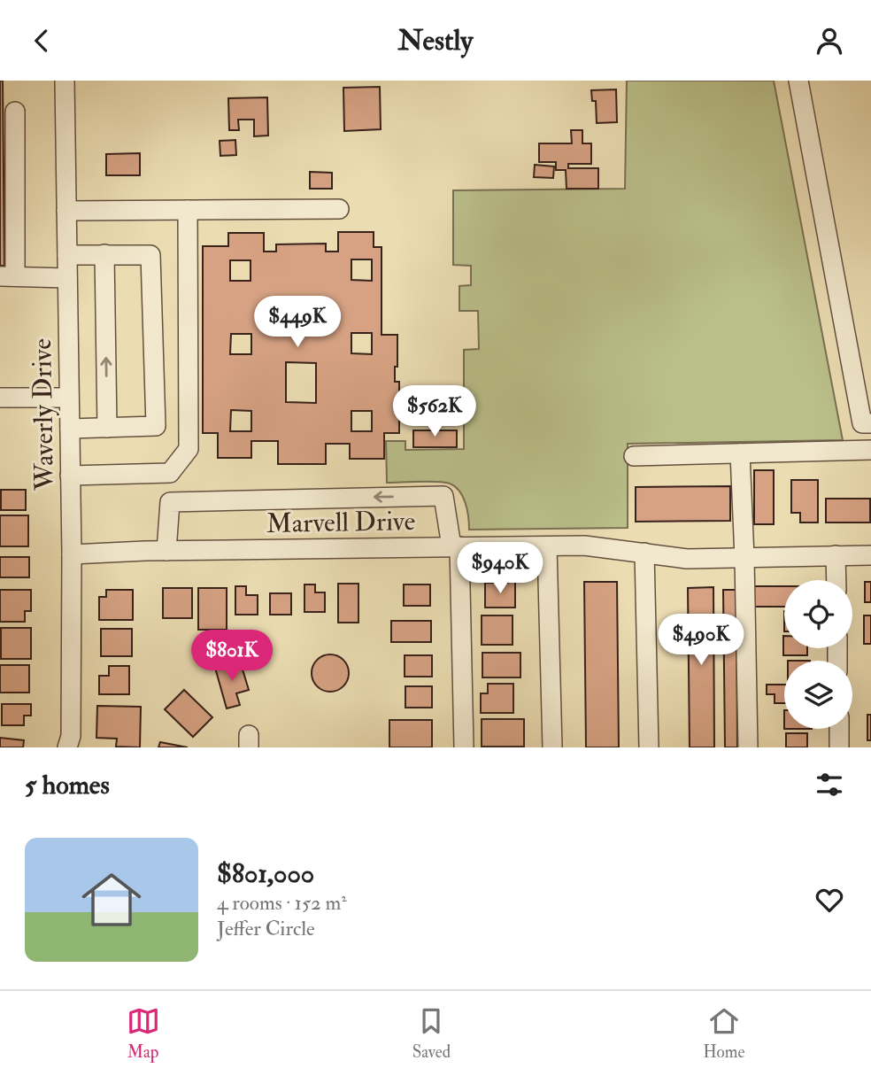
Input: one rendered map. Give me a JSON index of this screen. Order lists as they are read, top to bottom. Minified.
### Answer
{"streets":{"street":["Waverly Drive","Marvell Drive"]},"crossings":[["Waverly Drive","Marvell Drive"]],"page":{"header":"Nestly","price":["$449K","$562K","$940K","$490K","$801K"],"heading":"5 homes","list":[{"name":"$801,000","note":"4 rooms · 152 m² · Jeffer Circle"}],"tabs":["Map","Saved","Home"]}}
